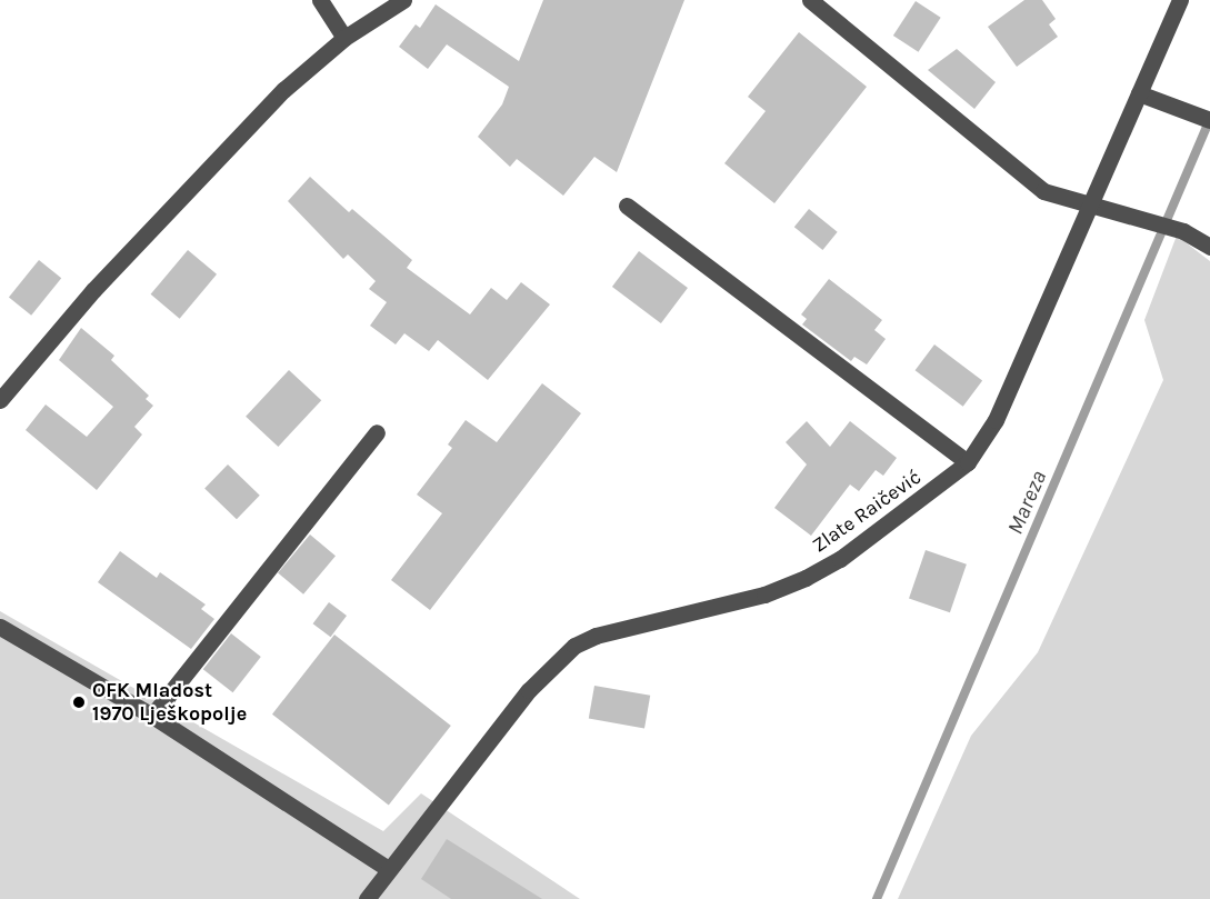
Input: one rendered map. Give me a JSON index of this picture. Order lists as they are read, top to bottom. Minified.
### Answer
{"streets":{"street":["Zlate Raičević"]},"water":["Mareza"],"places":["OFK Mladost 1970 Lješkopolje"]}
